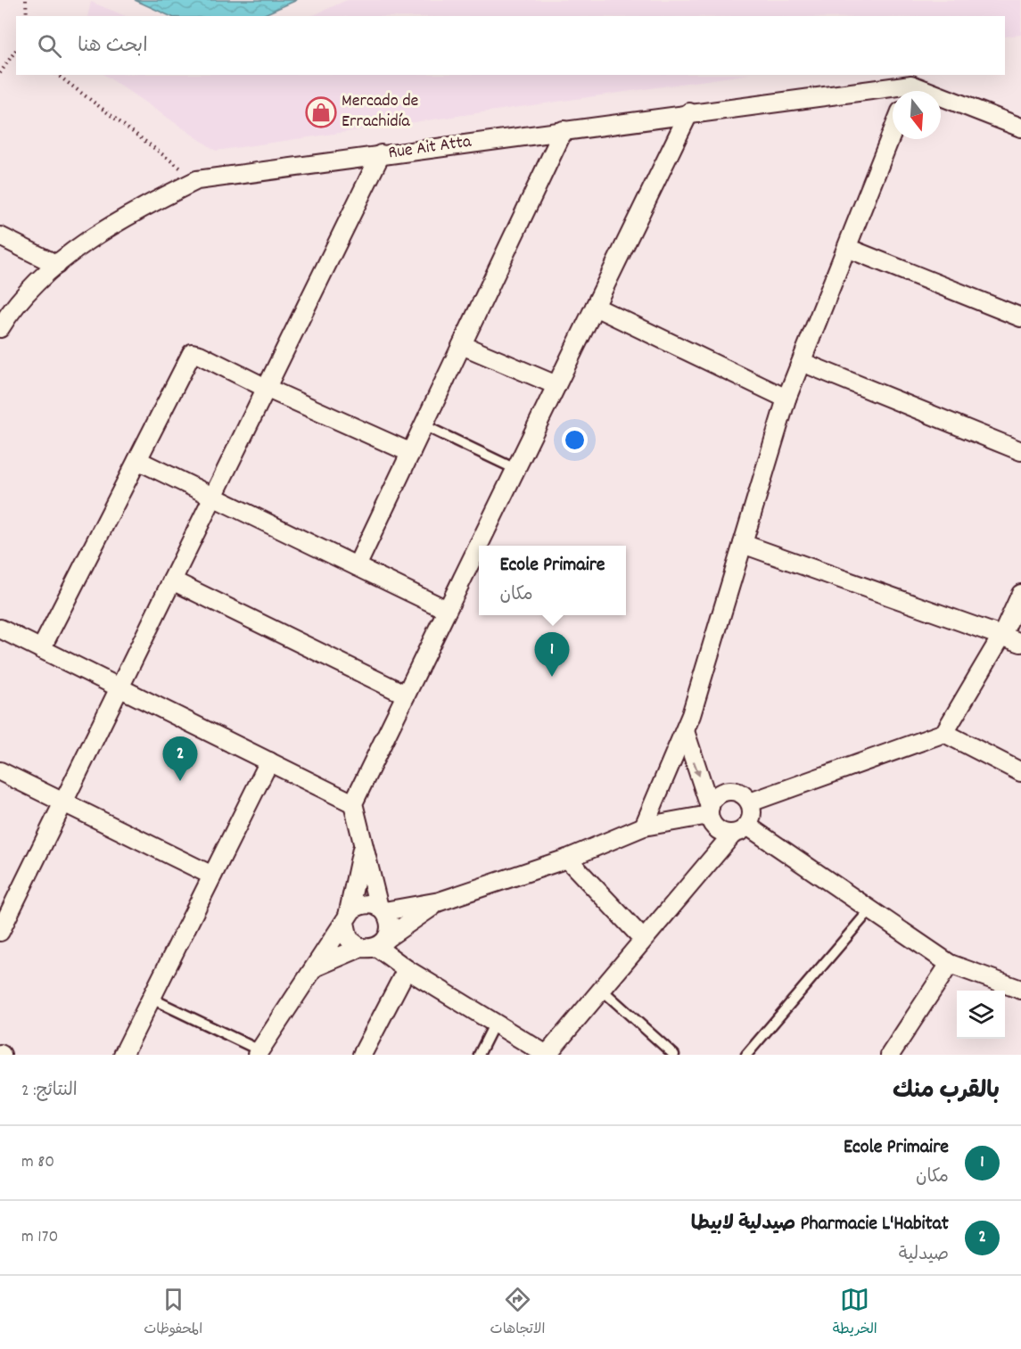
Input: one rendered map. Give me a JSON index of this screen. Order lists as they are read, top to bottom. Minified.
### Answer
{"streets":{"street":["Rue Ait Atta"]},"places":{"shop":["Mercado de Errachidía"]},"north":"bottom","page":{"search":"ابحث هنا","popup":["Ecole Primaire","مكان"],"pins":["1","2"],"heading":["بالقرب منك","النتائج: 2"],"list":[{"mark":"1","name":"Ecole Primaire","note":"مكان","value":"80 m"},{"mark":"2","name":"Pharmacie L'Habitat صيدلية لابيطا","note":"صيدلية","value":"170 m"}],"nav":["الخريطة","الاتجاهات","المحفوظات"]}}
